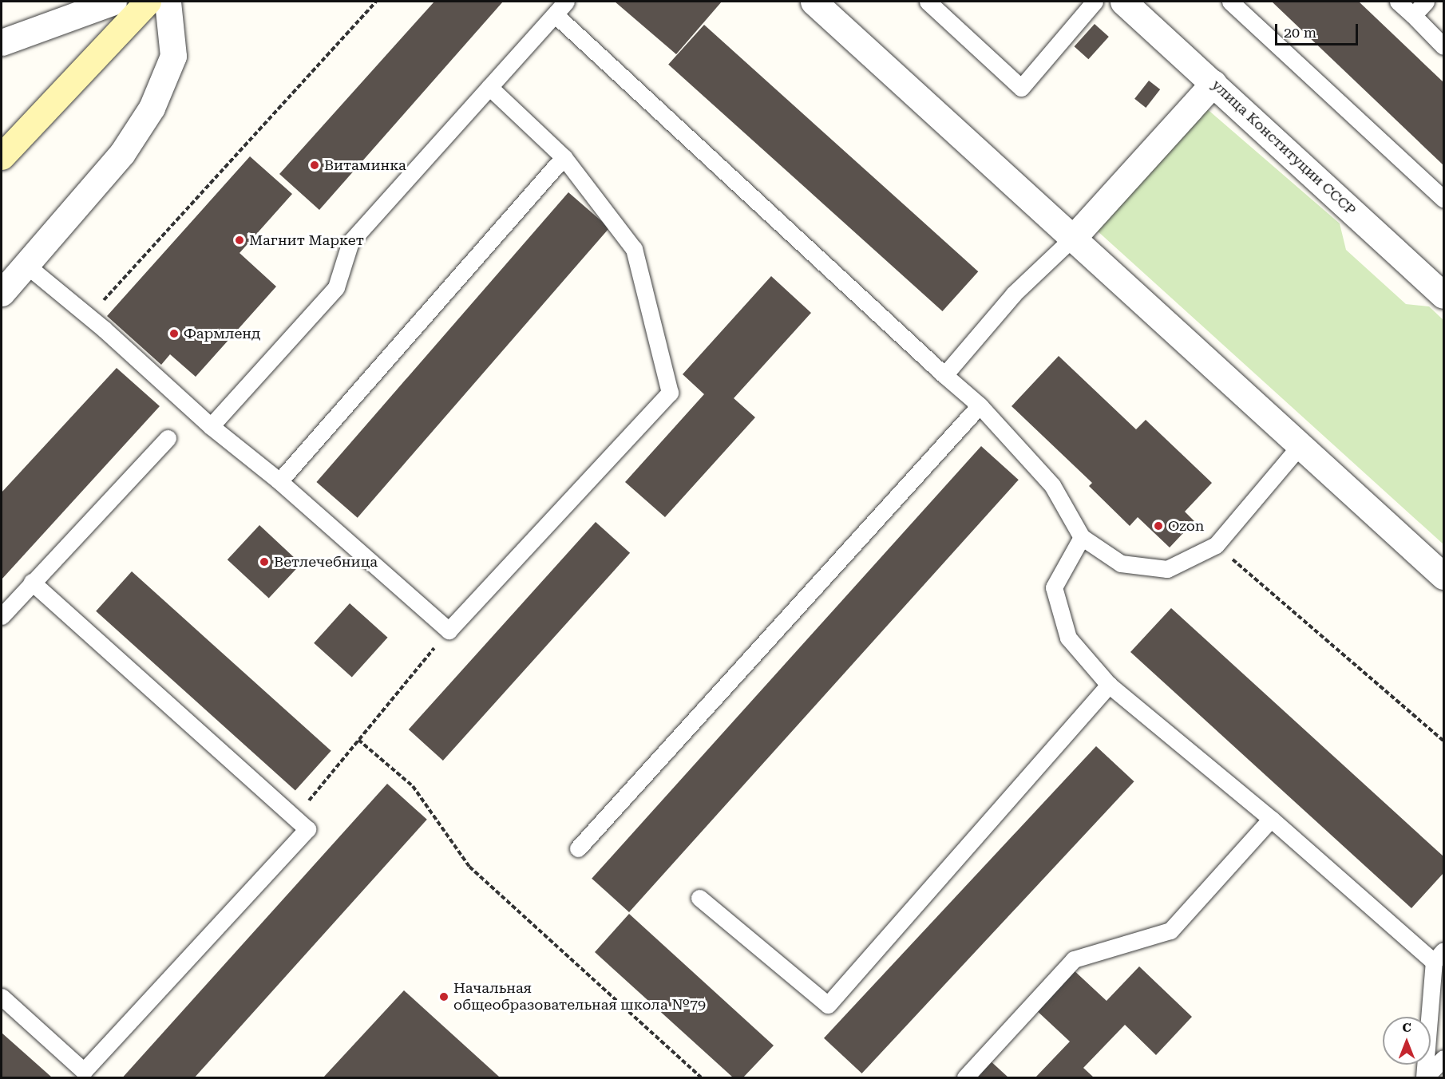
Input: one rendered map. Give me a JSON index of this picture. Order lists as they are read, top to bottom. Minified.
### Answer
{"streets":{"street":["улица Конституции СССР"]},"places":["Витаминка","Магнит Маркет","Фармленд","Ozon","Ветлечебница","Начальная общеобразовательная школа №79"],"scale_bar":"20 m","north":"top"}
